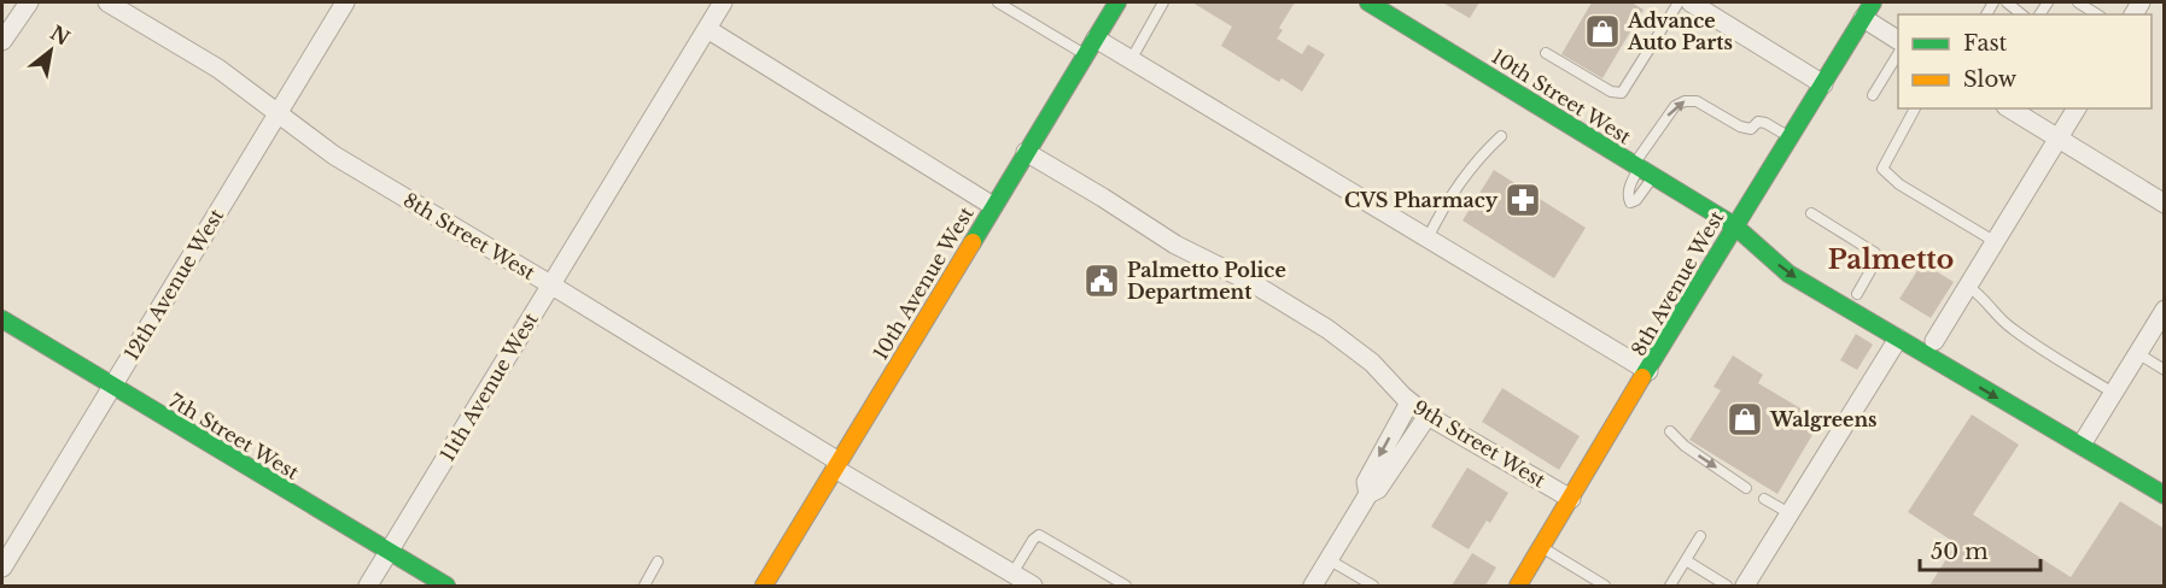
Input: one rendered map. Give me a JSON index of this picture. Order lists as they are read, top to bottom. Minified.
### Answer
{"streets":{"street":["10th Street West","8th Street West","10th Avenue West","8th Avenue West","12th Avenue West","11th Avenue West","7th Street West","9th Street West"]},"crossings":[["10th Street West","8th Avenue West"],["8th Street West","10th Avenue West"],["8th Street West","12th Avenue West"],["8th Street West","11th Avenue West"],["10th Avenue West","9th Street West"],["8th Avenue West","9th Street West"],["12th Avenue West","7th Street West"],["11th Avenue West","7th Street West"]],"districts":["Palmetto"],"places":{"shop":["Advance Auto Parts","Walgreens"],"pharmacy":["CVS Pharmacy"],"public building":["Palmetto Police Department"]},"legend":["Fast","Slow"],"scale_bar":"50 m","north":"top right"}
